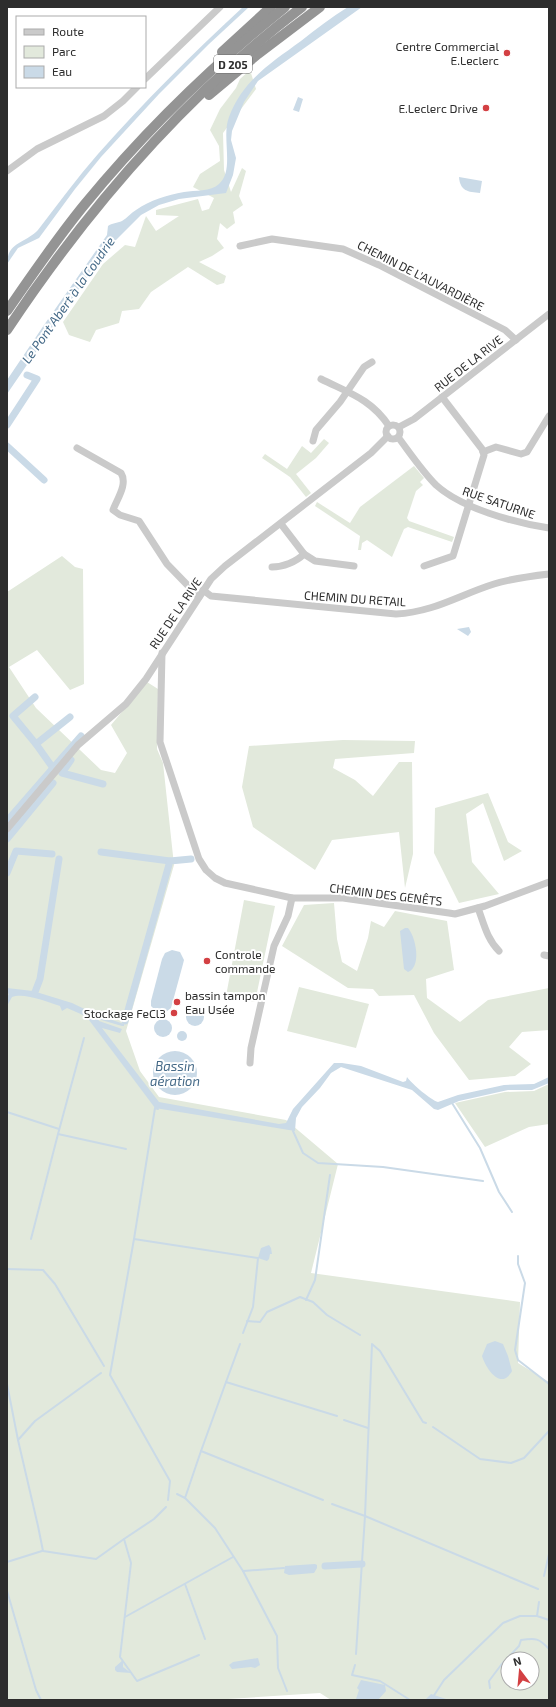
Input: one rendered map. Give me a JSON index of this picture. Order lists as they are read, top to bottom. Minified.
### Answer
{"streets":{"highway":["D 205"],"street":["CHEMIN DE L'AUVARDIÈRE","RUE DE LA RIVE","RUE SATURNE","CHEMIN DU RETAIL","CHEMIN DES GENÊTS"]},"crossings":[["CHEMIN DE L'AUVARDIÈRE","RUE DE LA RIVE"],["RUE DE LA RIVE","RUE SATURNE"],["RUE DE LA RIVE","CHEMIN DU RETAIL"],["RUE DE LA RIVE","CHEMIN DES GENÊTS"]],"water":["Le Pont Abert à la Coudrie","Bassin aération"],"places":["Centre Commercial E.Leclerc","E.Leclerc Drive","Controle commande","bassin tampon Eau Usée","Stockage FeCl3"],"legend":["Route","Parc","Eau"],"north":"top"}
